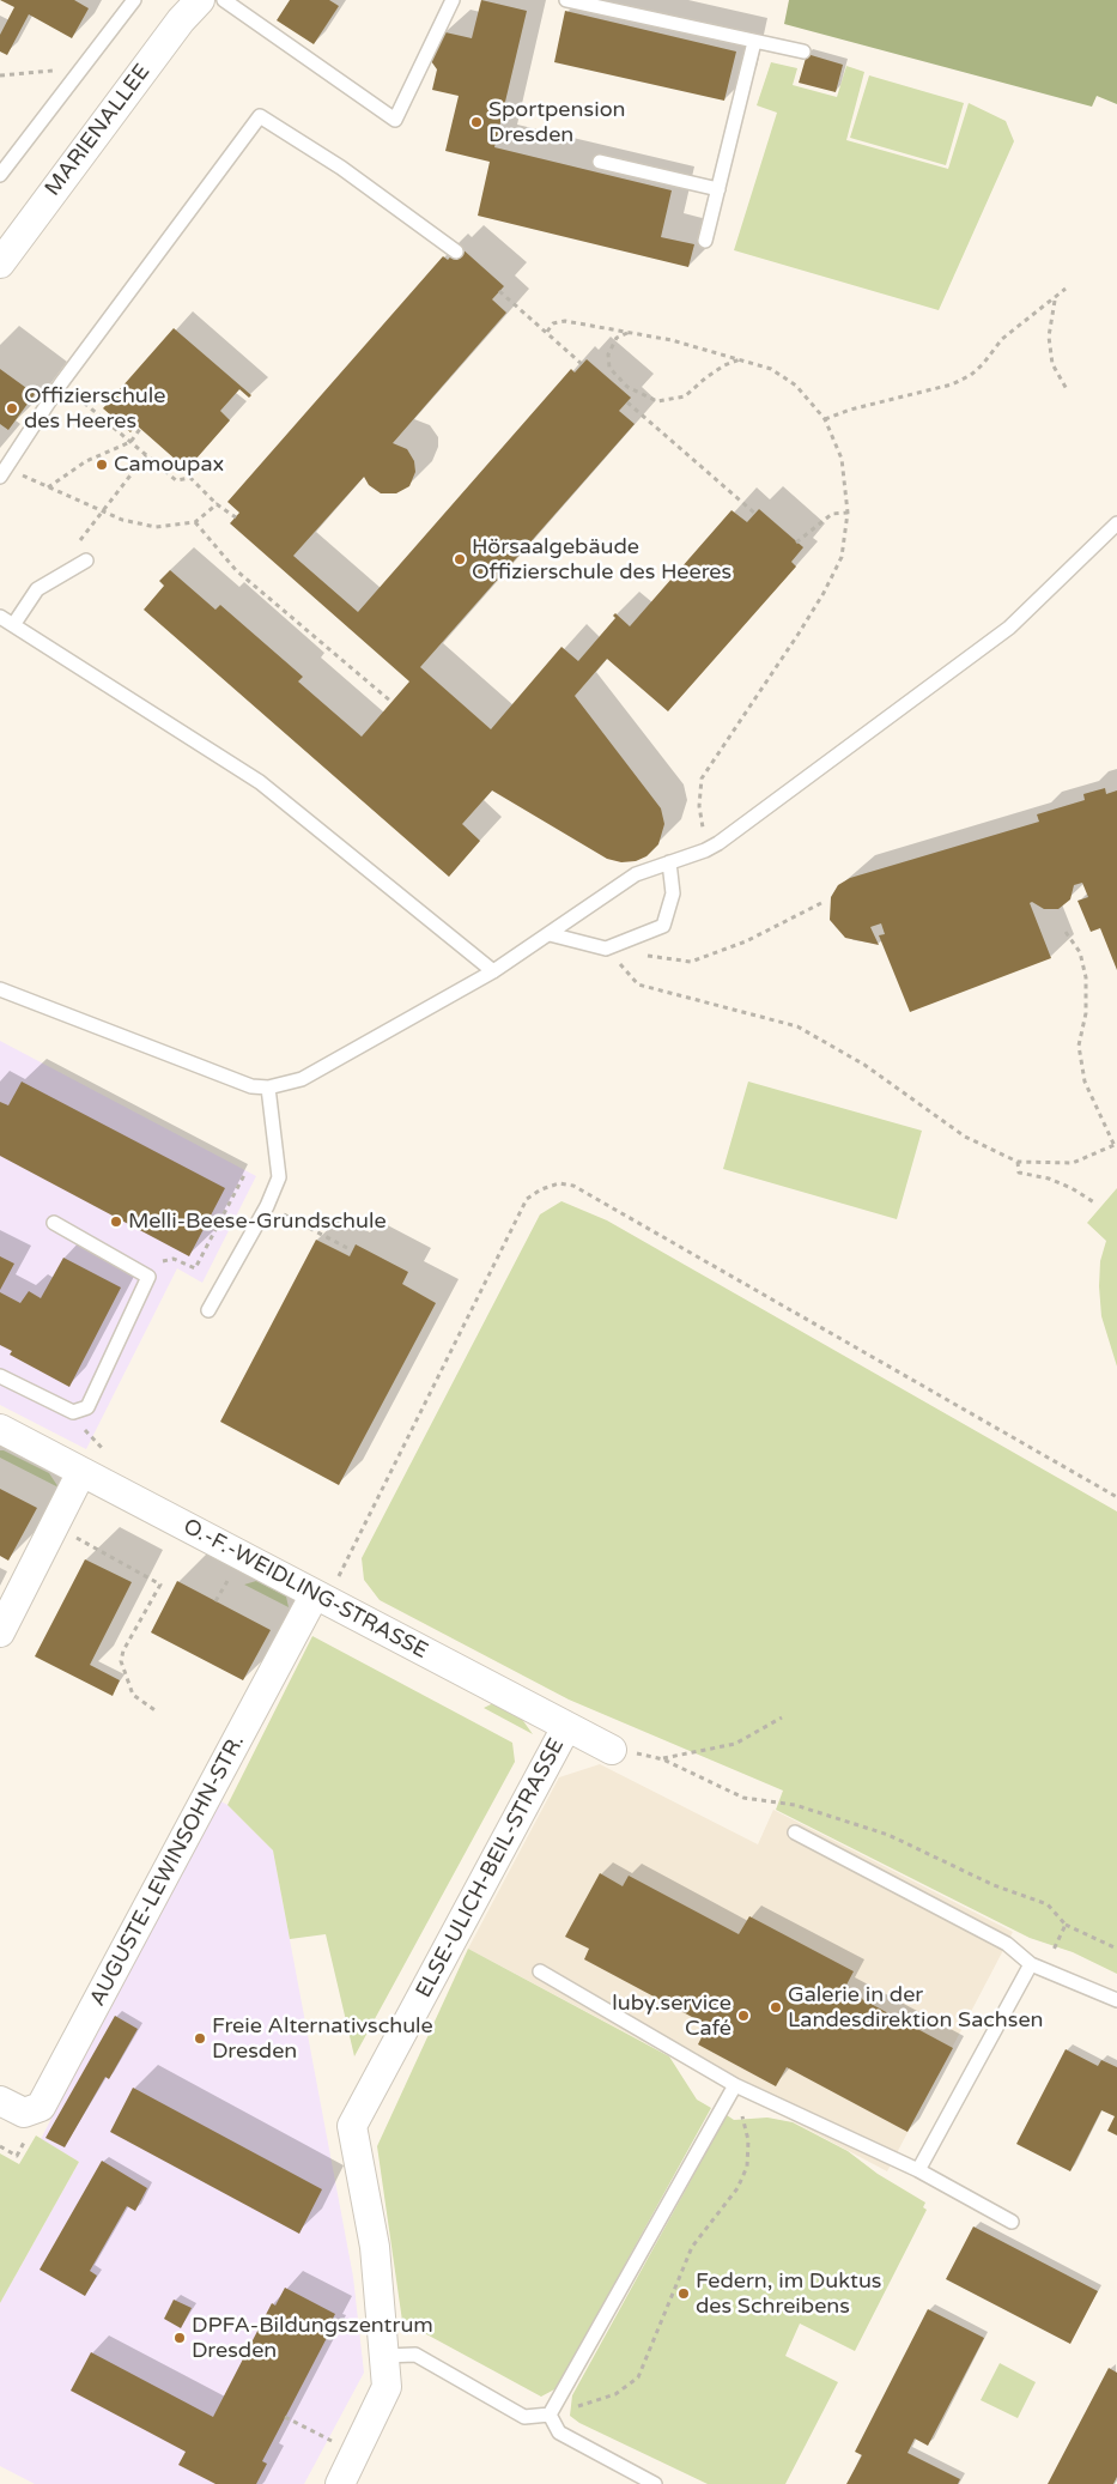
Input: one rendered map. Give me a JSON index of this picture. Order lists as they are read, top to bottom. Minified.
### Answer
{"streets":{"street":["MARIENALLEE","O.-F.-WEIDLING-STRASSE","ELSE-ULICH-BEIL-STRASSE","AUGUSTE-LEWINSOHN-STR."]},"crossings":[["O.-F.-WEIDLING-STRASSE","ELSE-ULICH-BEIL-STRASSE"],["O.-F.-WEIDLING-STRASSE","AUGUSTE-LEWINSOHN-STR."]],"places":["Sportpension Dresden","Offizierschule des Heeres","Camoupax","Hörsaalgebäude Offizierschule des Heeres","Melli-Beese-Grundschule","Galerie in der Landesdirektion Sachsen","luby.service Café","Freie Alternativschule Dresden","Federn, im Duktus des Schreibens","DPFA-Bildungszentrum Dresden"]}
